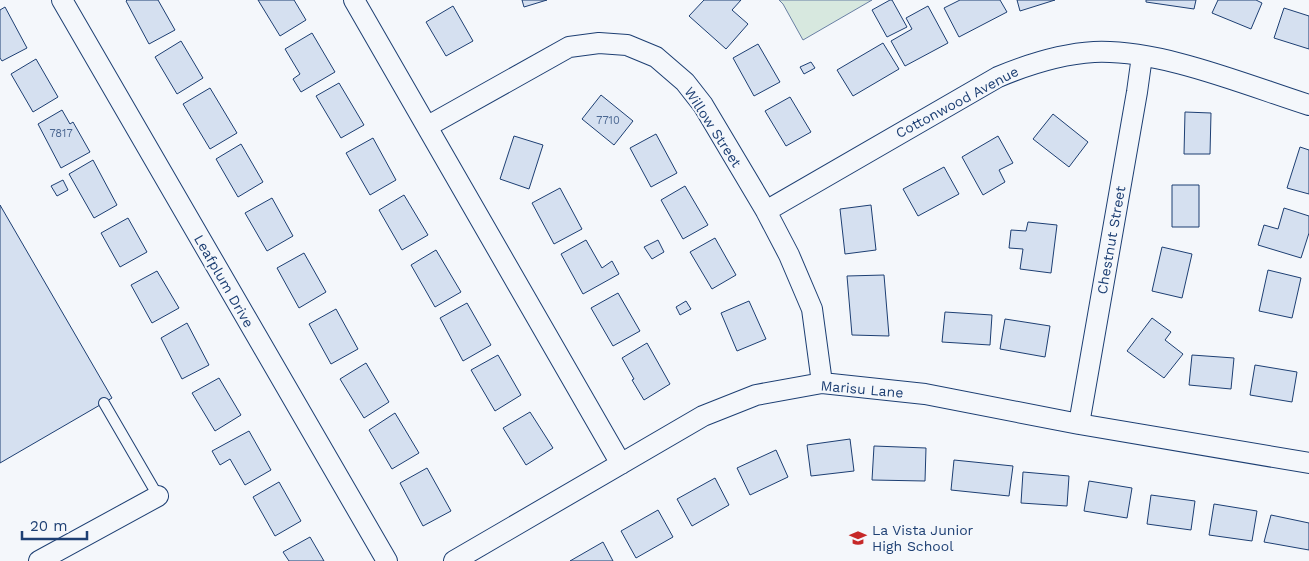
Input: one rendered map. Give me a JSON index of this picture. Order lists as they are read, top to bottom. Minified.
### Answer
{"streets":{"street":["Cottonwood Avenue","Willow Street","Chestnut Street","Leafplum Drive","Marisu Lane"]},"crossings":[["Cottonwood Avenue","Willow Street"],["Cottonwood Avenue","Chestnut Street"],["Willow Street","Marisu Lane"],["Chestnut Street","Marisu Lane"]],"places":{"school or university":["La Vista Junior High School"]},"house_numbers":["7710","7817"],"scale_bar":"20 m"}
